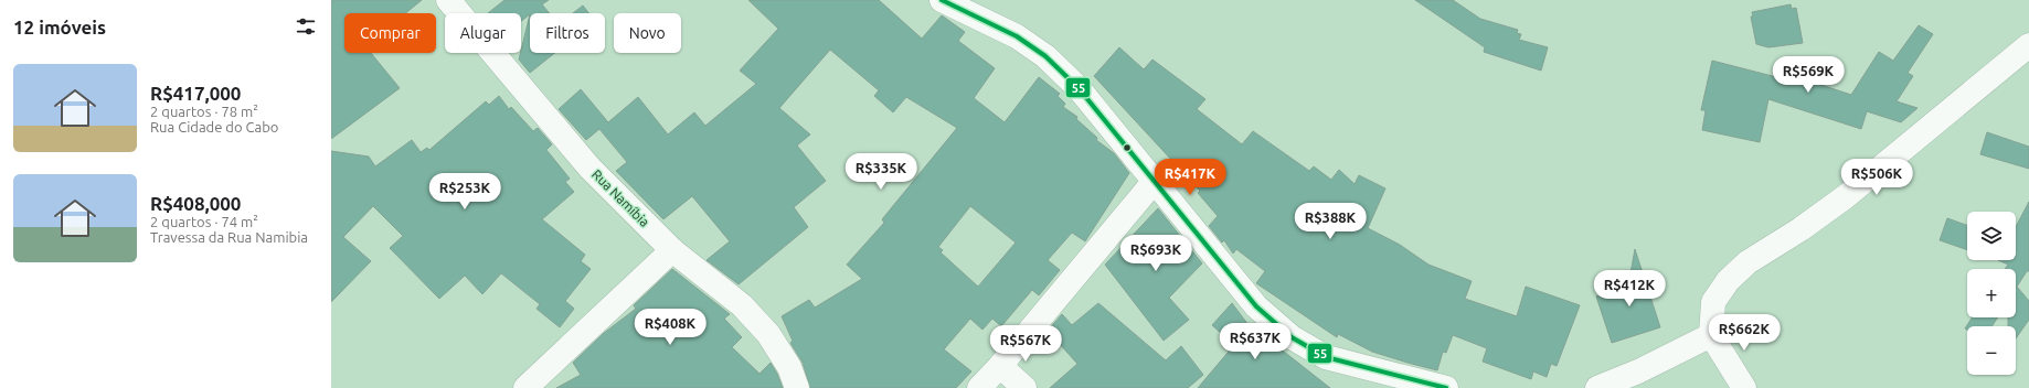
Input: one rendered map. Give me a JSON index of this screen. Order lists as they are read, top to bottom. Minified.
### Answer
{"streets":{"street":["Rua Namíbia"]},"lines":["transit line 55"],"page":{"heading":"12 imóveis","chip":["Comprar","Alugar","Filtros","Novo"],"list":[{"name":"R$417,000","note":"2 quartos · 78 m² · Rua Cidade do Cabo"},{"name":"R$408,000","note":"2 quartos · 74 m² · Travessa da Rua Namibia"}],"price":["R$569K","R$335K","R$417K","R$506K","R$253K","R$388K","R$693K","R$412K","R$408K","R$662K","R$637K","R$567K"],"map_buttons":["+","−"]}}
